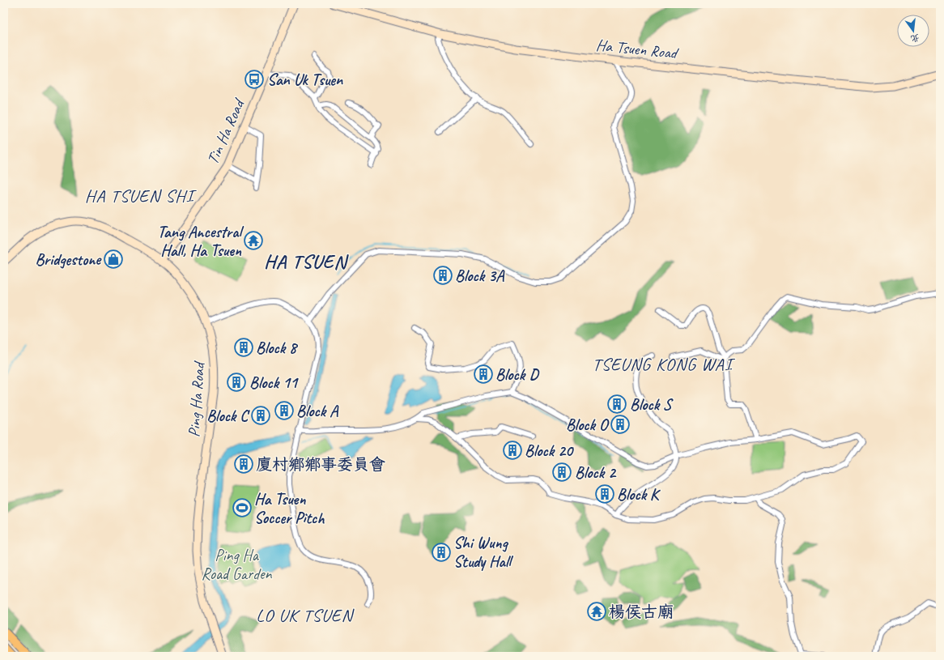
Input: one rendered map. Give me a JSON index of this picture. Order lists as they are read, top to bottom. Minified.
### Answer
{"streets":{"street":["Ha Tsuen Road","Tin Ha Road","Ping Ha Road"]},"crossings":[["Tin Ha Road","Ping Ha Road"]],"districts":["HA TSUEN SHI","HA TSUEN","TSEUNG KONG WAI","LO UK TSUEN"],"parks":["Ping Ha Road Garden"],"places":{"bus stop":["San Uk Tsuen"],"temple":["Tang Ancestral Hall, Ha Tsuen","楊侯古廟"],"shop":["Bridgestone"],"building":["Block 3A","Block 8","Block D","Block 11","Block S","Block A","Block C","Block O","Block 20","廈村鄉鄉事委員會","Block 2","Block K","Shi Wung Study Hall"],"sports":["Ha Tsuen Soccer Pitch"]},"north":"bottom"}
